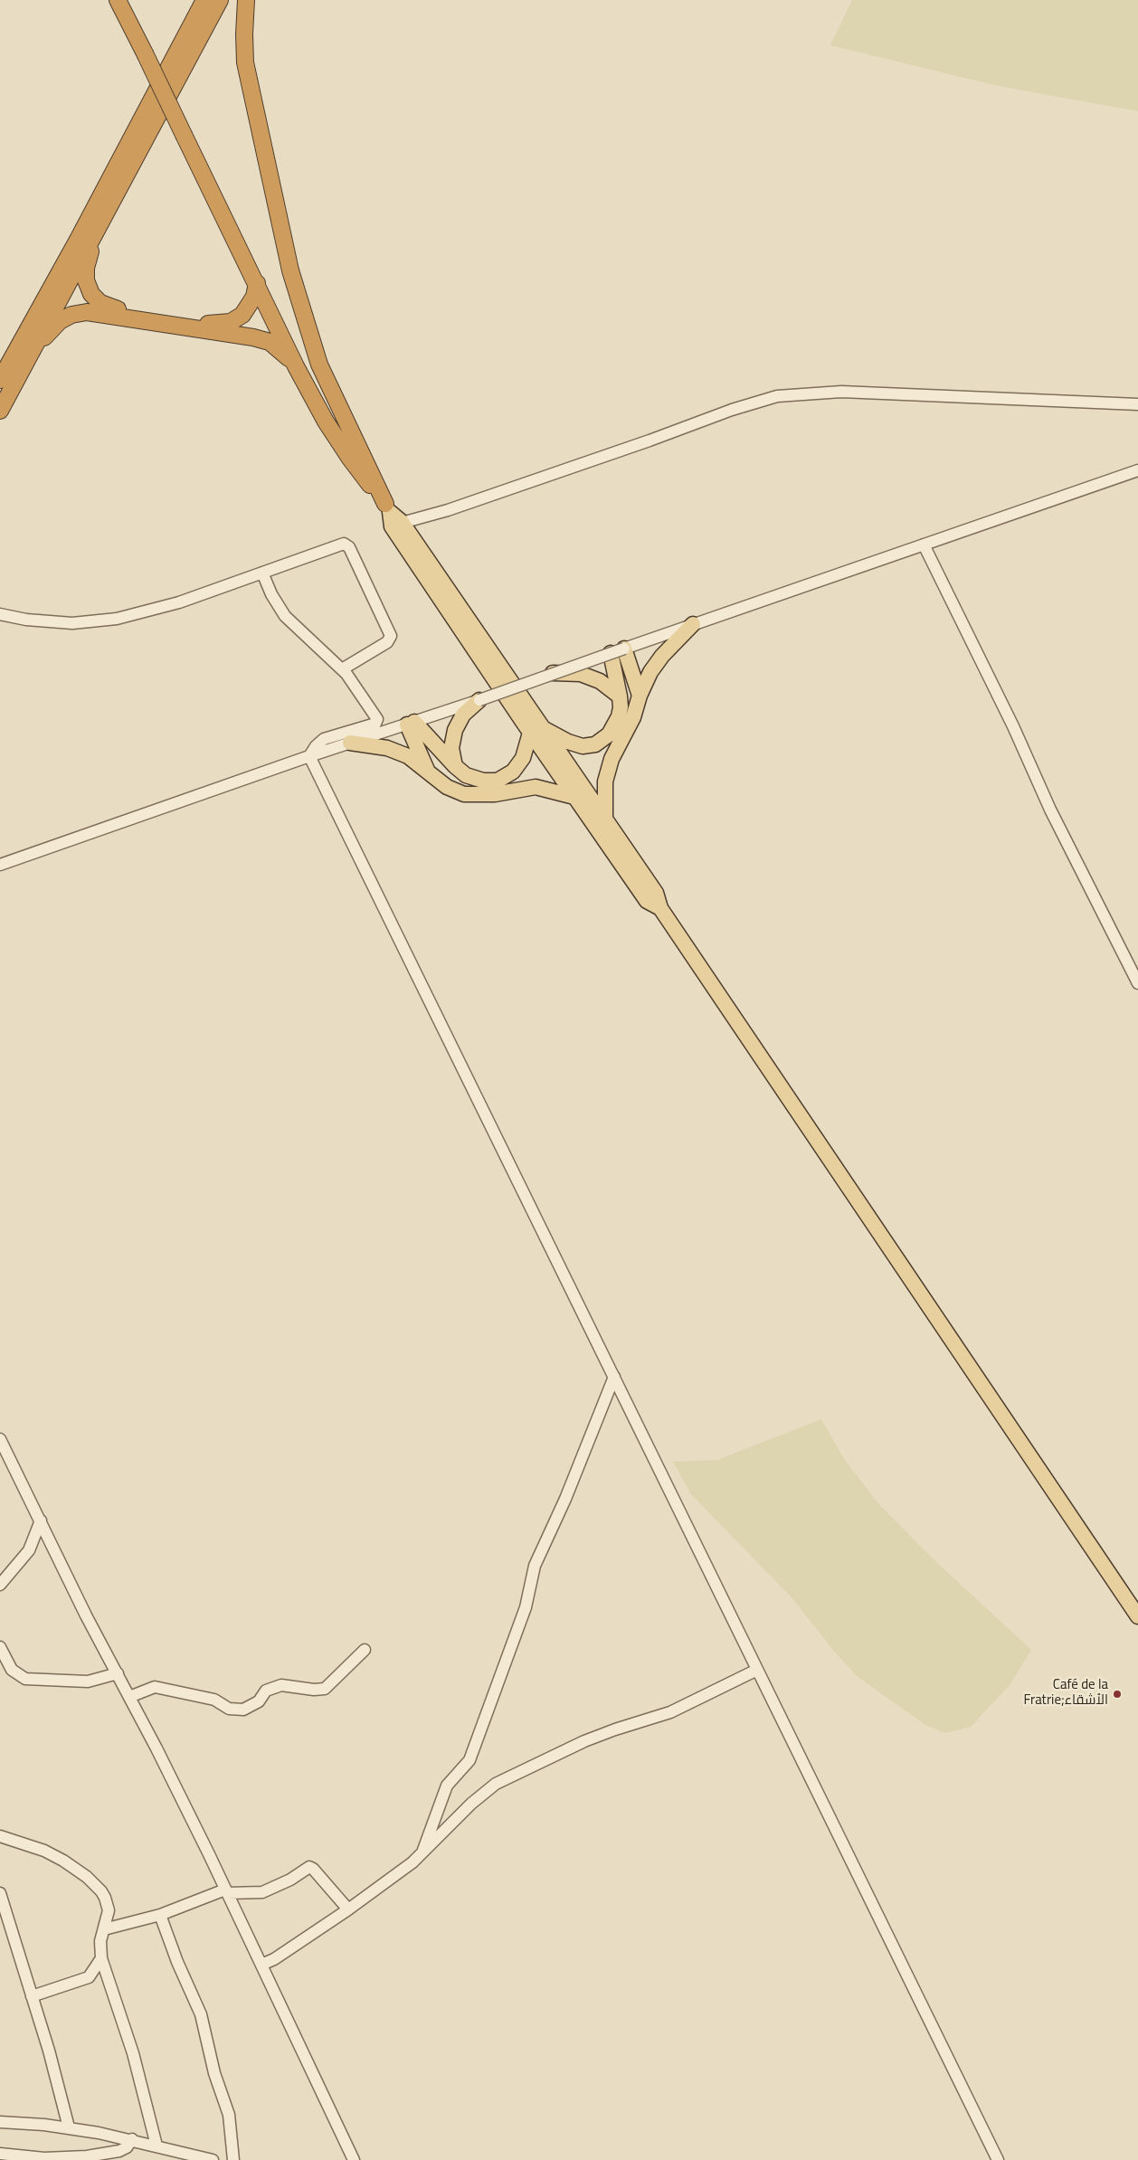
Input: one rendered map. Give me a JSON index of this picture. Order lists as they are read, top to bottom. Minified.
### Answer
{"places":["Café de la Fratrie;الأشقاء"]}
